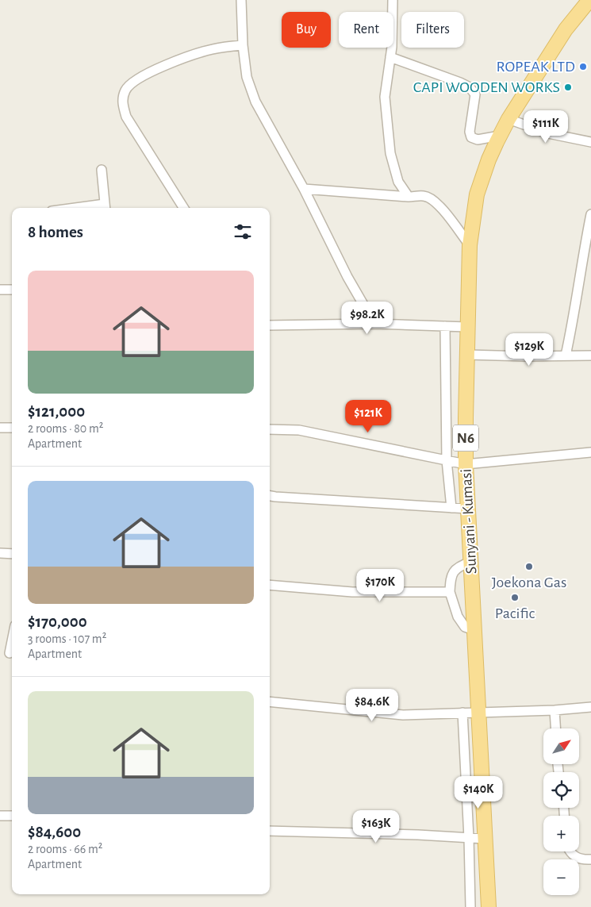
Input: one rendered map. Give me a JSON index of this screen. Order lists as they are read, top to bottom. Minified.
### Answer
{"streets":{"main road":["N6","Sunyani - Kumasi"]},"places":["ROPEAK LTD","CAPI WOODEN WORKS","Joekona Gas","Pacific"],"north":"top right","page":{"chip":["Buy","Rent","Filters"],"price":["$111K","$98.2K","$129K","$121K","$170K","$84.6K","$140K","$163K"],"heading":"8 homes","list":[{"name":"$121,000","note":"2 rooms · 80 m² · Apartment"},{"name":"$170,000","note":"3 rooms · 107 m² · Apartment"},{"name":"$84,600","note":"2 rooms · 66 m² · Apartment"}],"map_buttons":["+","−"]}}
